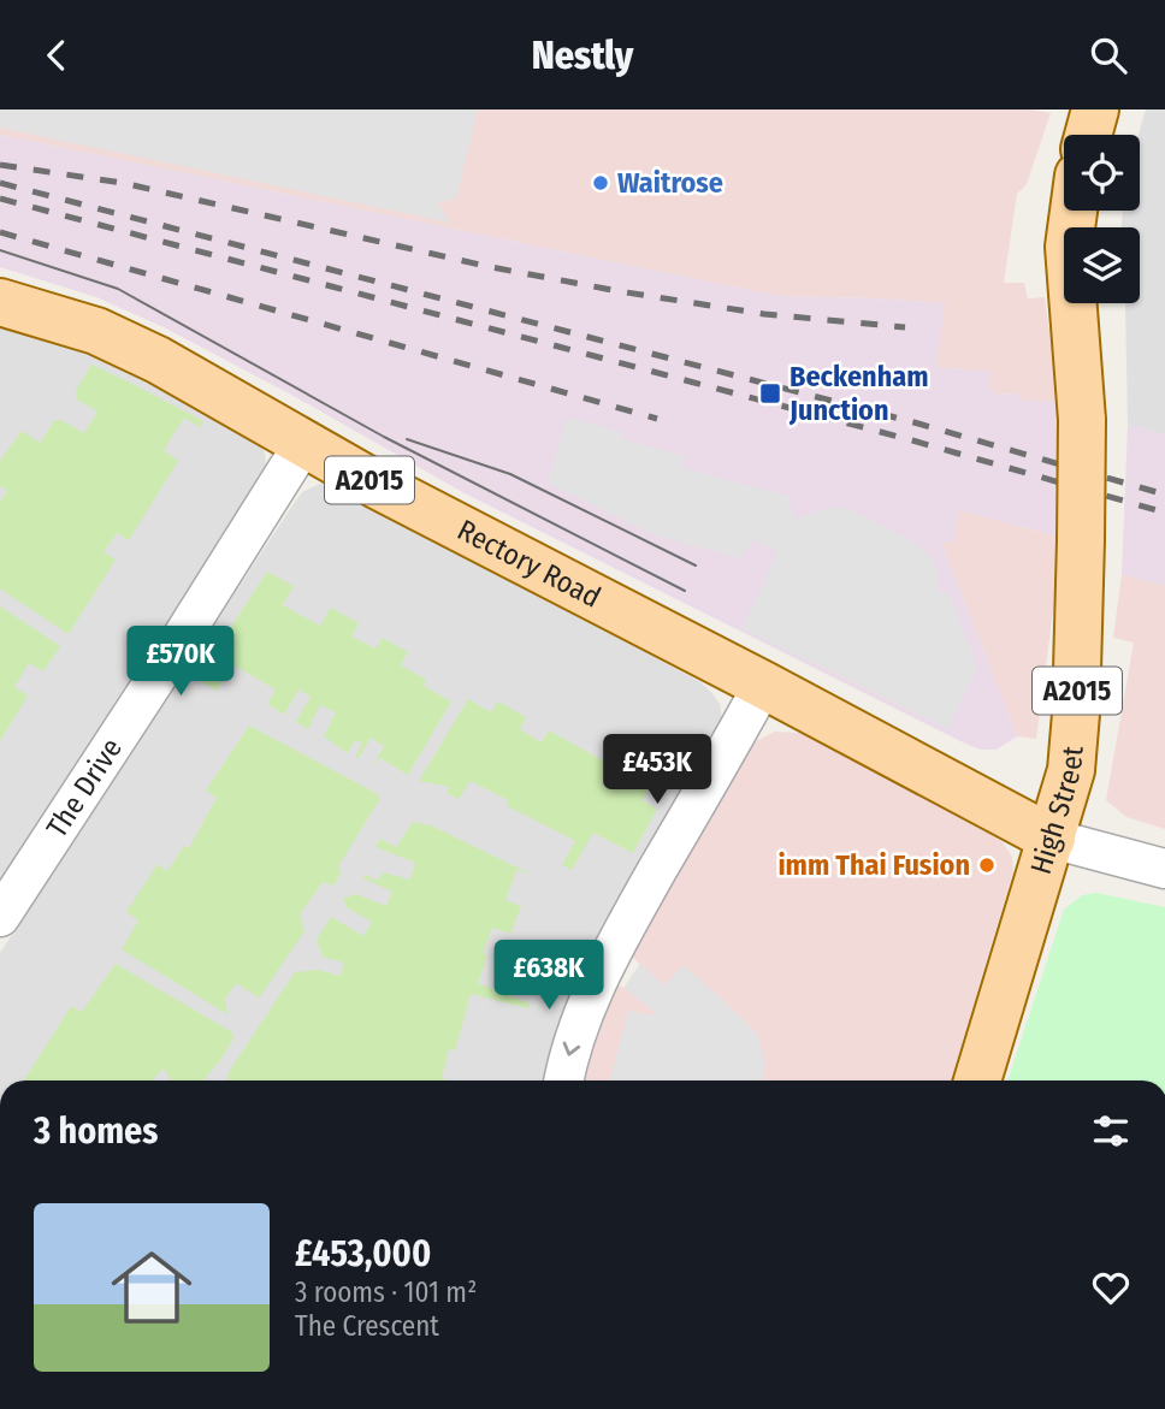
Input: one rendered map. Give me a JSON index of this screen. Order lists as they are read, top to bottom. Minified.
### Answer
{"streets":{"main road":["A2015","Rectory Road","High Street"],"street":["The Drive"]},"crossings":[["Rectory Road","The Drive"],["Rectory Road","High Street"]],"places":{"other":["Waitrose","imm Thai Fusion"],"transit":["Beckenham Junction"]},"page":{"header":"Nestly","price":["£570K","£453K","£638K"],"heading":"3 homes","list":[{"name":"£453,000","note":"3 rooms · 101 m² · The Crescent"}]}}
